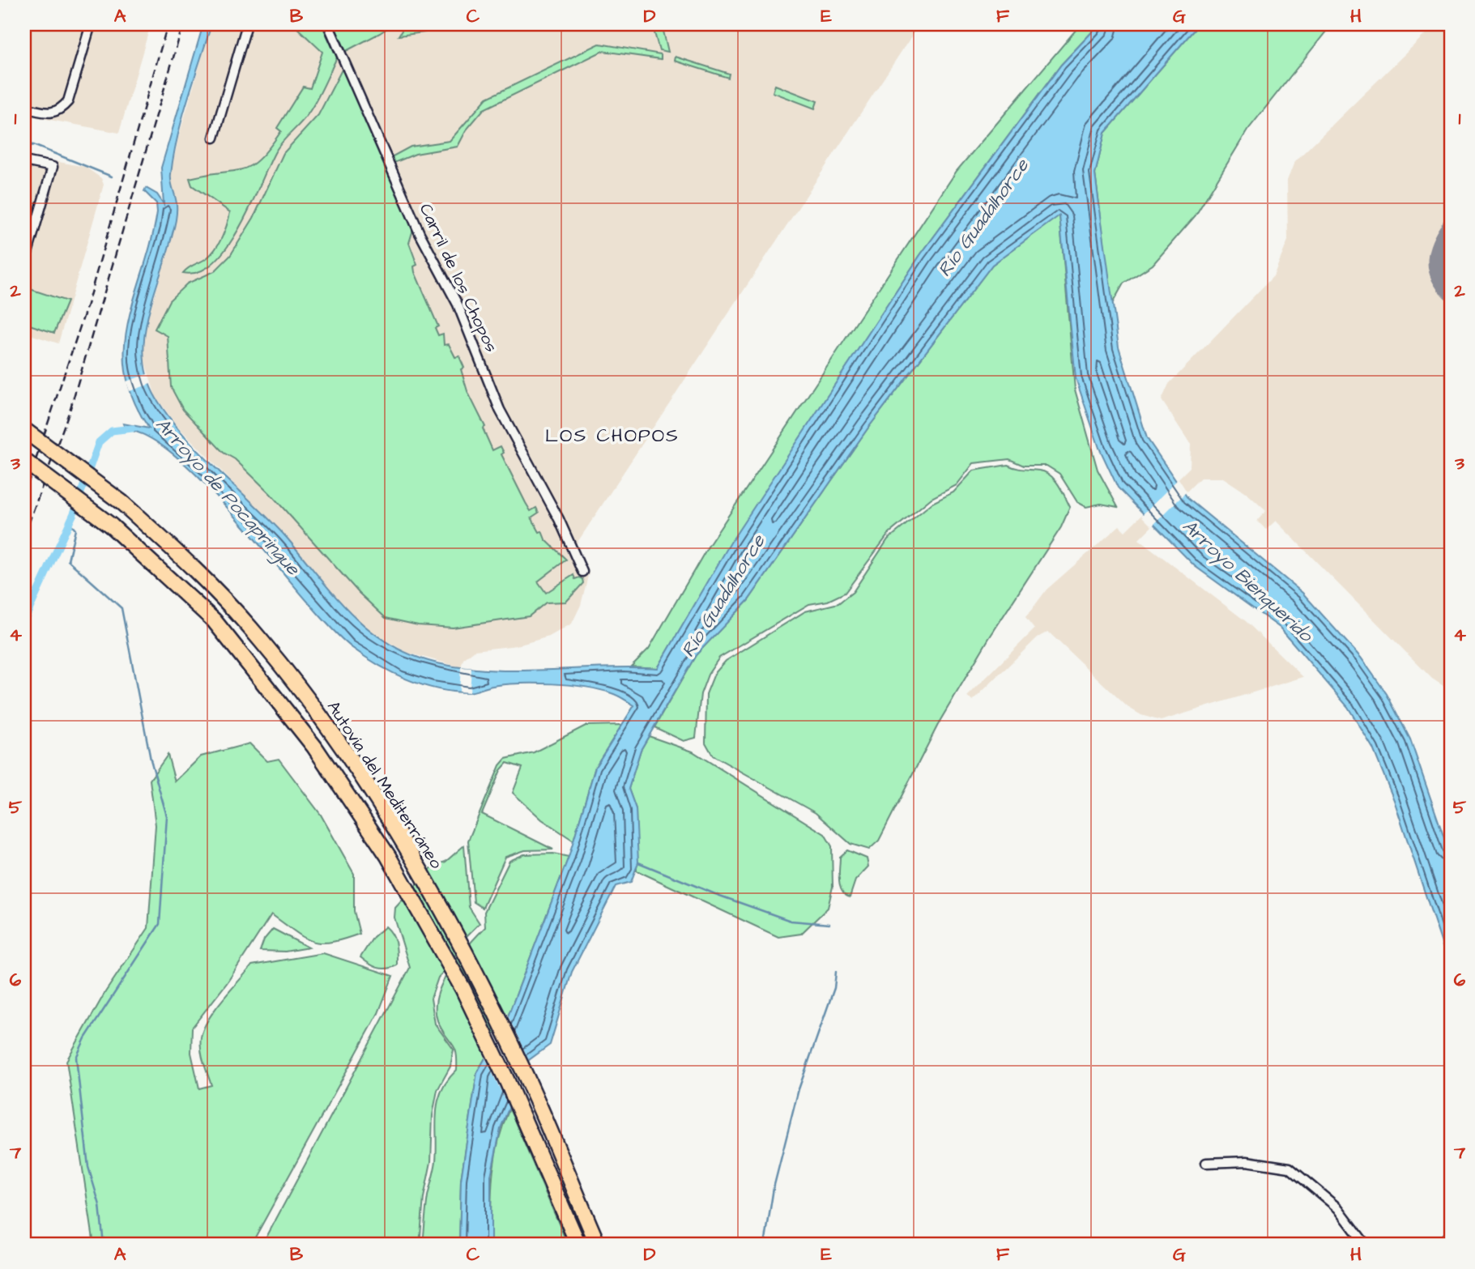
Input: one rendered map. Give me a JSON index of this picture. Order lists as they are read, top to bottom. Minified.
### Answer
{"streets":{"highway":["Autovía del Mediterráneo"],"street":["Carril de los Chopos"]},"districts":["LOS CHOPOS"],"water":["Río Guadalhorce","Arroyo de Pocapringue","Arroyo Bienquerido"],"grid":{"columns":["A","B","C","D","E","F","G","H"],"rows":["1","2","3","4","5","6","7"]}}
